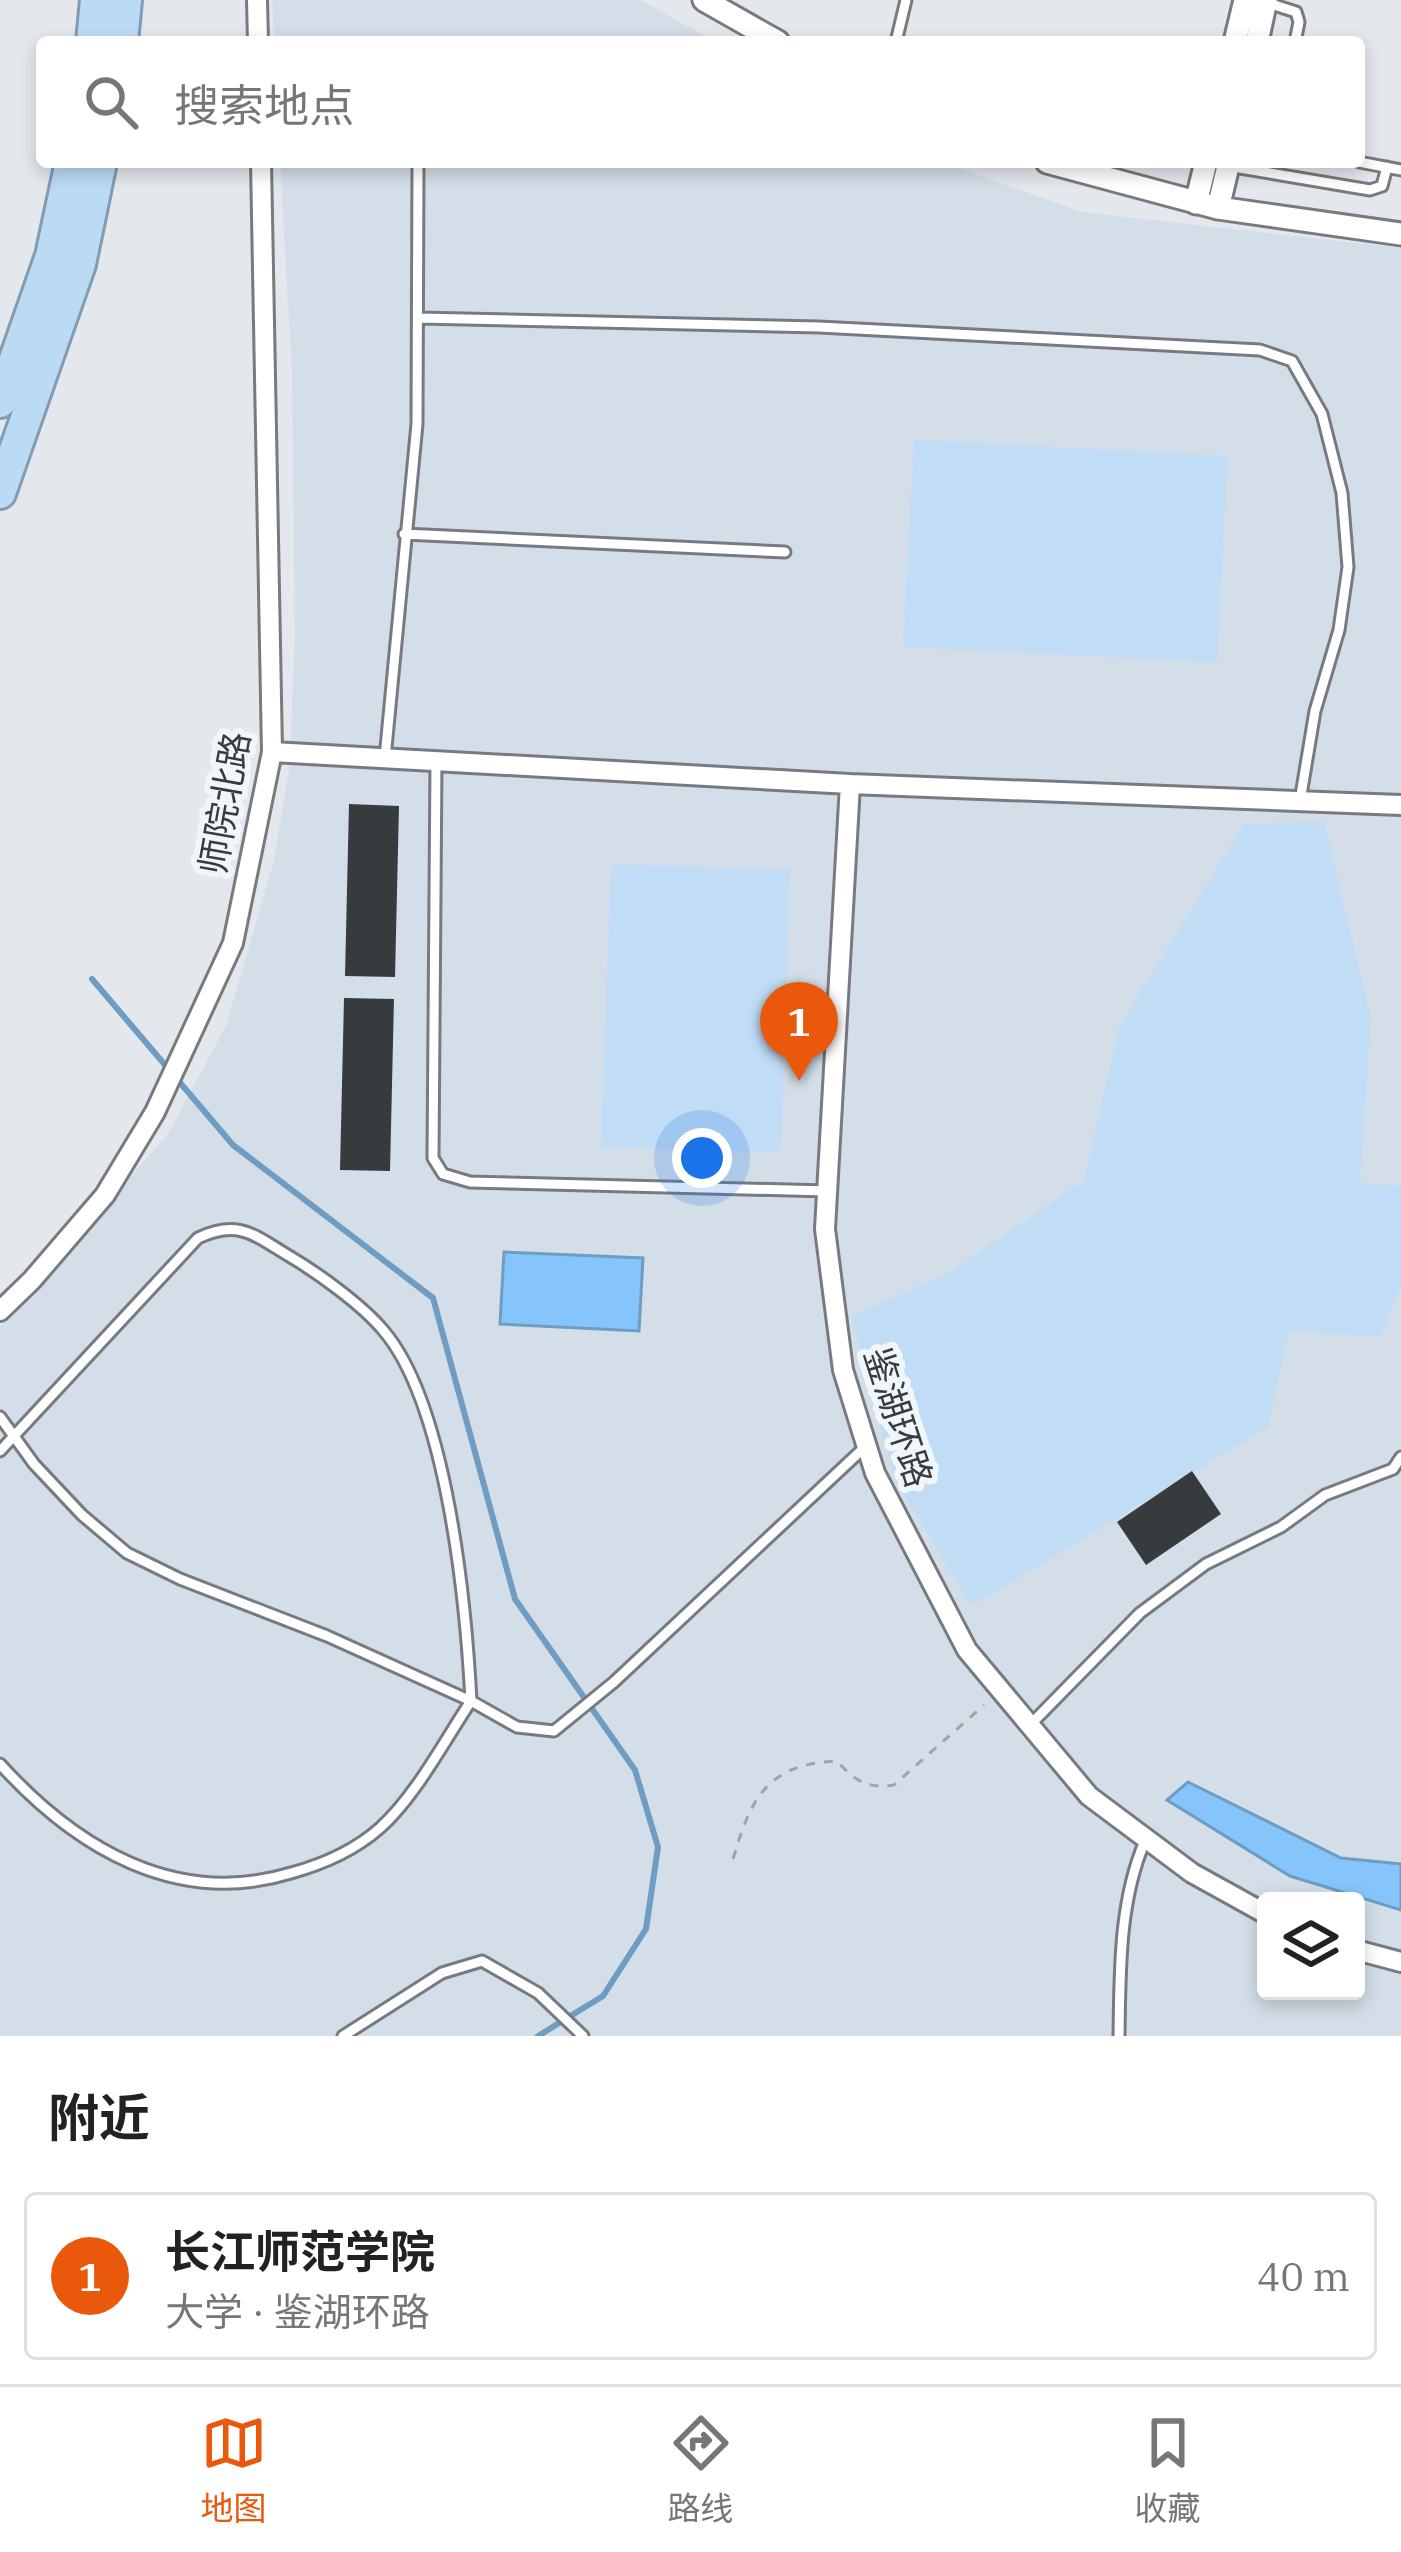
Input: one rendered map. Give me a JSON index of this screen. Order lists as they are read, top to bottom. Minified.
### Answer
{"streets":{"street":["师院北路","鉴湖环路"]},"page":{"search":"搜索地点","pins":"1","heading":"附近","list":[{"mark":"1","name":"长江师范学院","note":"大学 · 鉴湖环路","value":"40 m"}],"nav":["地图","路线","收藏"]}}
